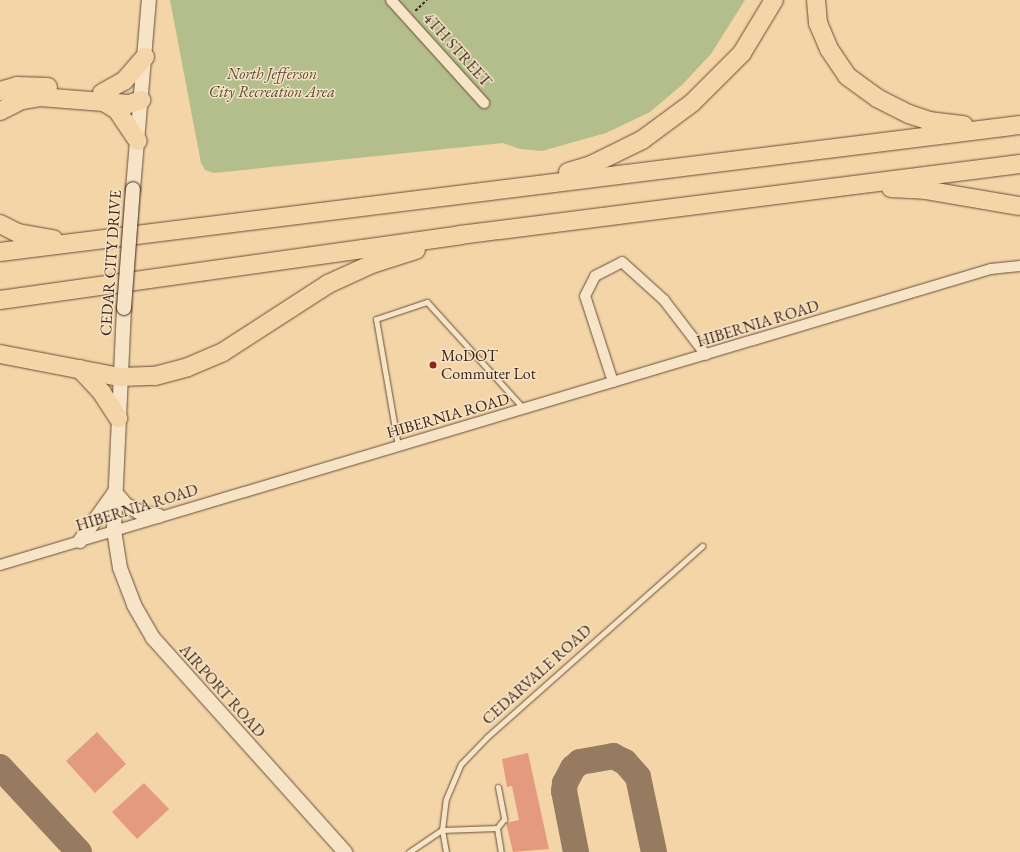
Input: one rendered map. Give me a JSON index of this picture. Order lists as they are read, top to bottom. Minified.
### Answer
{"streets":{"street":["4TH STREET","CEDAR CITY DRIVE","HIBERNIA ROAD","AIRPORT ROAD"],"lane":["CEDARVALE ROAD"]},"crossings":[["CEDAR CITY DRIVE","HIBERNIA ROAD"],["CEDAR CITY DRIVE","AIRPORT ROAD"],["HIBERNIA ROAD","AIRPORT ROAD"]],"parks":["North Jefferson City Recreation Area"],"places":["MoDOT Commuter Lot"]}
